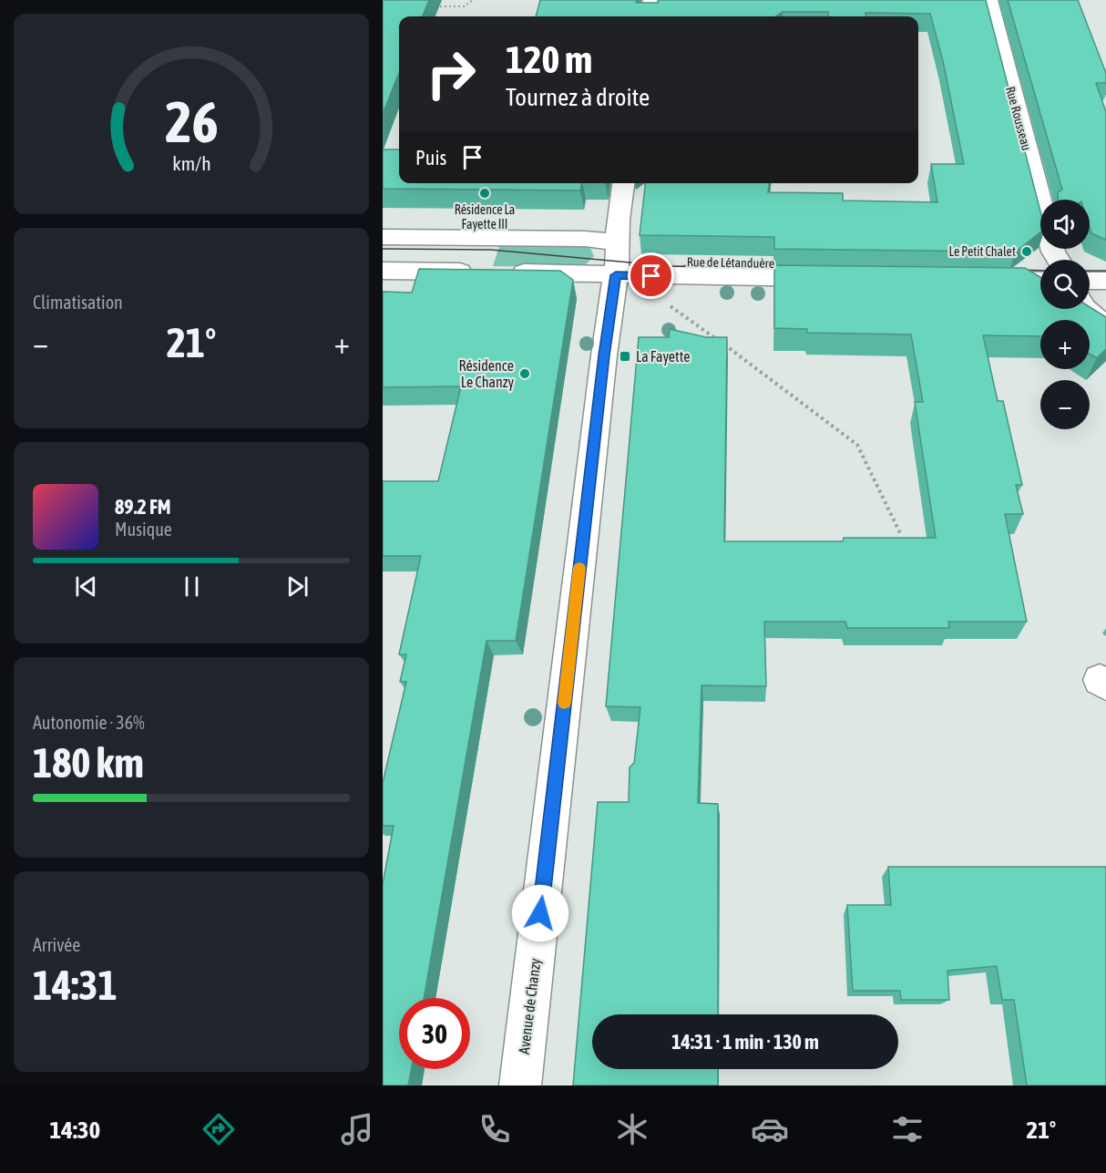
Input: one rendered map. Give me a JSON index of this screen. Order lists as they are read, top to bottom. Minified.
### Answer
{"streets":{"street":["Rue Rousseau","Avenue de Chanzy"]},"places":{"other":["Résidence La Fayette III","Le Petit Chalet","Résidence Le Chanzy"],"transit":["La Fayette"]},"page":{"turn":["120 m","Tournez à droite"],"then":"Puis","map_buttons":["+","−"],"tile":["Climatisation",["Autonomie · 36%","180 km"],["Arrivée","14:31"]],"heat":["−","21°","+"],"song":["89.2 FM","Musique"],"limit":"30","trip":"14:31 · 1 min · 130 m","tabs":["14:30","21°"],"gauge":["26","km/h"]}}
